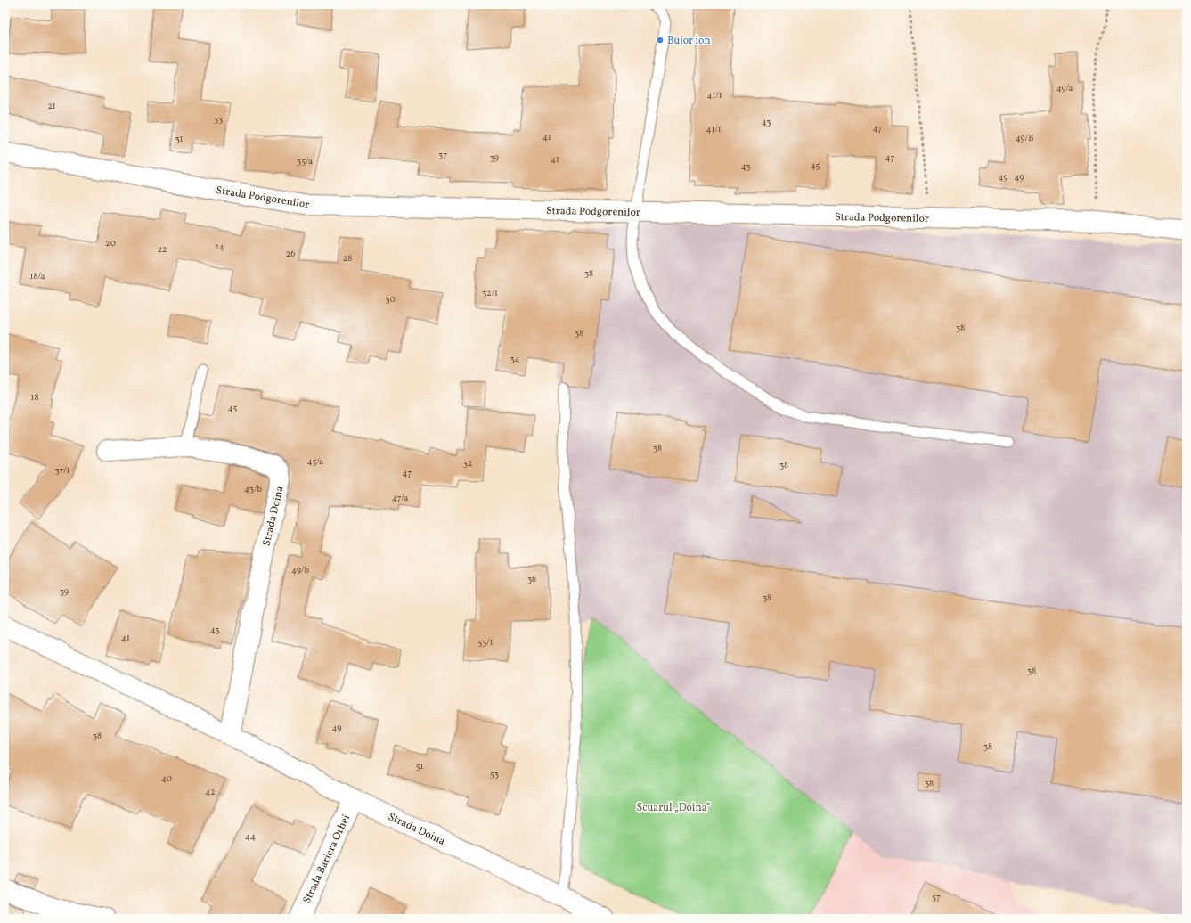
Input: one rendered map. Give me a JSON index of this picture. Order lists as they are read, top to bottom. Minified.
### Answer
{"streets":{"street":["Strada Podgorenilor","Strada Doina","Strada Bariera Orhei"]},"crossings":[["Strada Doina","Strada Bariera Orhei"]],"parks":["Scuarul „Doina”"],"places":["Bujor ion"],"house_numbers":["49/a","41/1","21","33","43","47","41/1","41","49/B","31","37","39","47","41","35/a","45","43","49","49","20","24","22","26","28","38","18/a","32/1","30","38","38","34","18","45","38","45/a","32","38","37/1","47","43/b","47/a","49/b","36","39","38","43","41","53/1","38","49","38","38","51","53","40","38","42","44","57"]}
